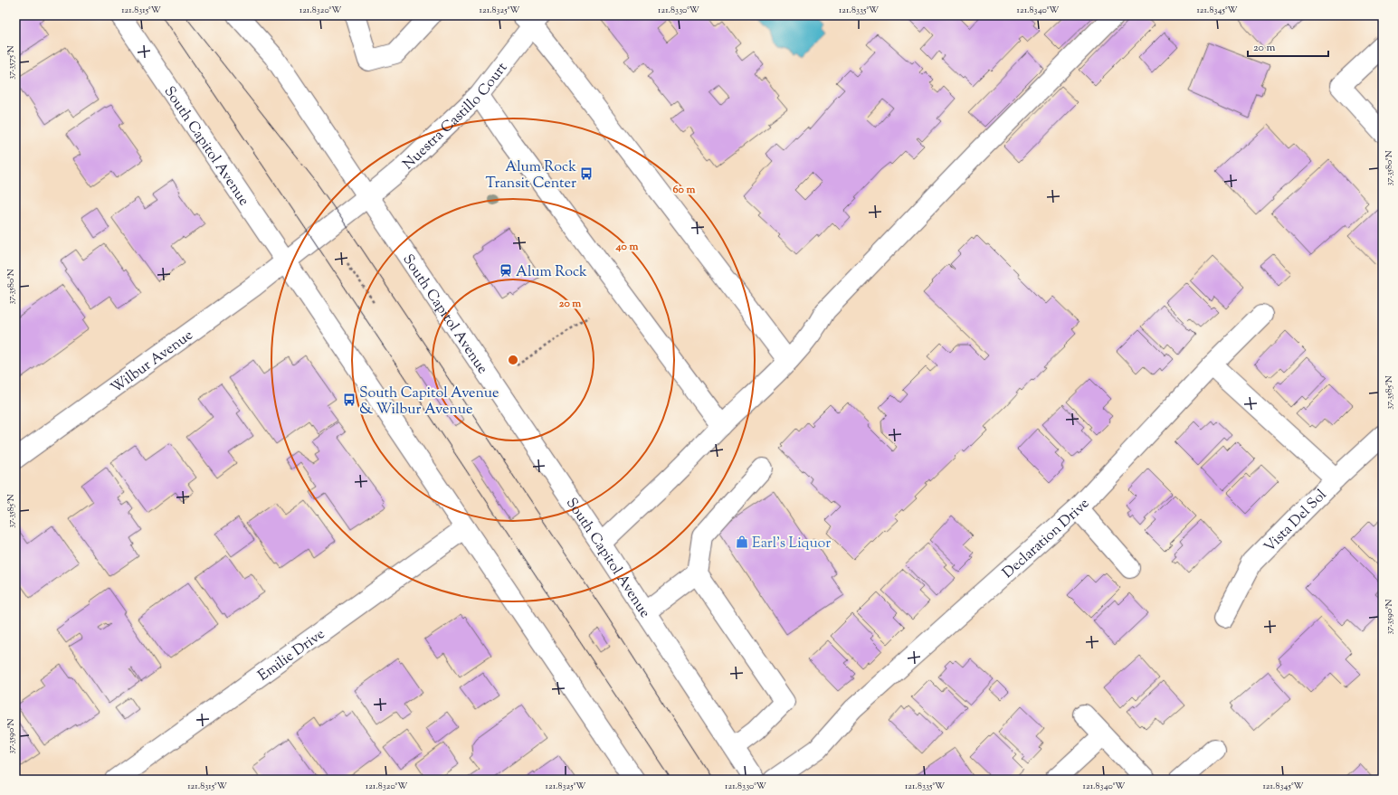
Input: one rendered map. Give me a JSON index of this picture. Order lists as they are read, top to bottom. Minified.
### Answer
{"streets":{"street":["Nuestra Castillo Court","South Capitol Avenue","Wilbur Avenue","Vista Del Sol","Declaration Drive","Emilie Drive"]},"crossings":[["Nuestra Castillo Court","South Capitol Avenue"],["Nuestra Castillo Court","Wilbur Avenue"],["South Capitol Avenue","Wilbur Avenue"],["South Capitol Avenue","Emilie Drive"]],"places":{"bus stop":["Alum Rock Transit Center","South Capitol Avenue & Wilbur Avenue"],"station":["Alum Rock"],"shop":["Earl's Liquor"]},"scale_bar":"20 m","coordinates":["121.8315°W","121.8320°W","121.8325°W","121.8330°W","121.8335°W","121.8340°W","121.8345°W","37.3575°N","37.3580°N","37.3585°N","37.3590°N"],"rings":["60 m","40 m","20 m"]}
